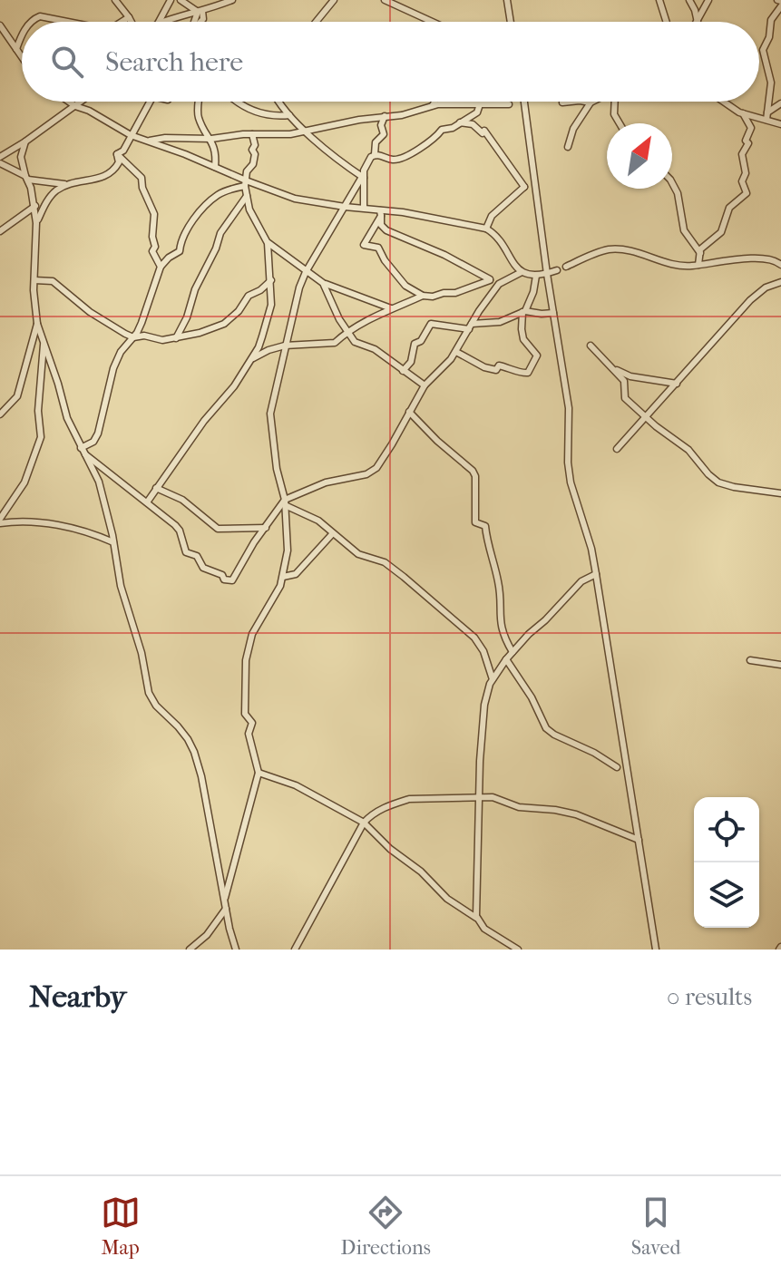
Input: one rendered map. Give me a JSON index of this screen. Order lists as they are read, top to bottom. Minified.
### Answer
{"north":"top right","page":{"search":"Search here","heading":["Nearby","0 results"],"nav":["Map","Directions","Saved"]}}
